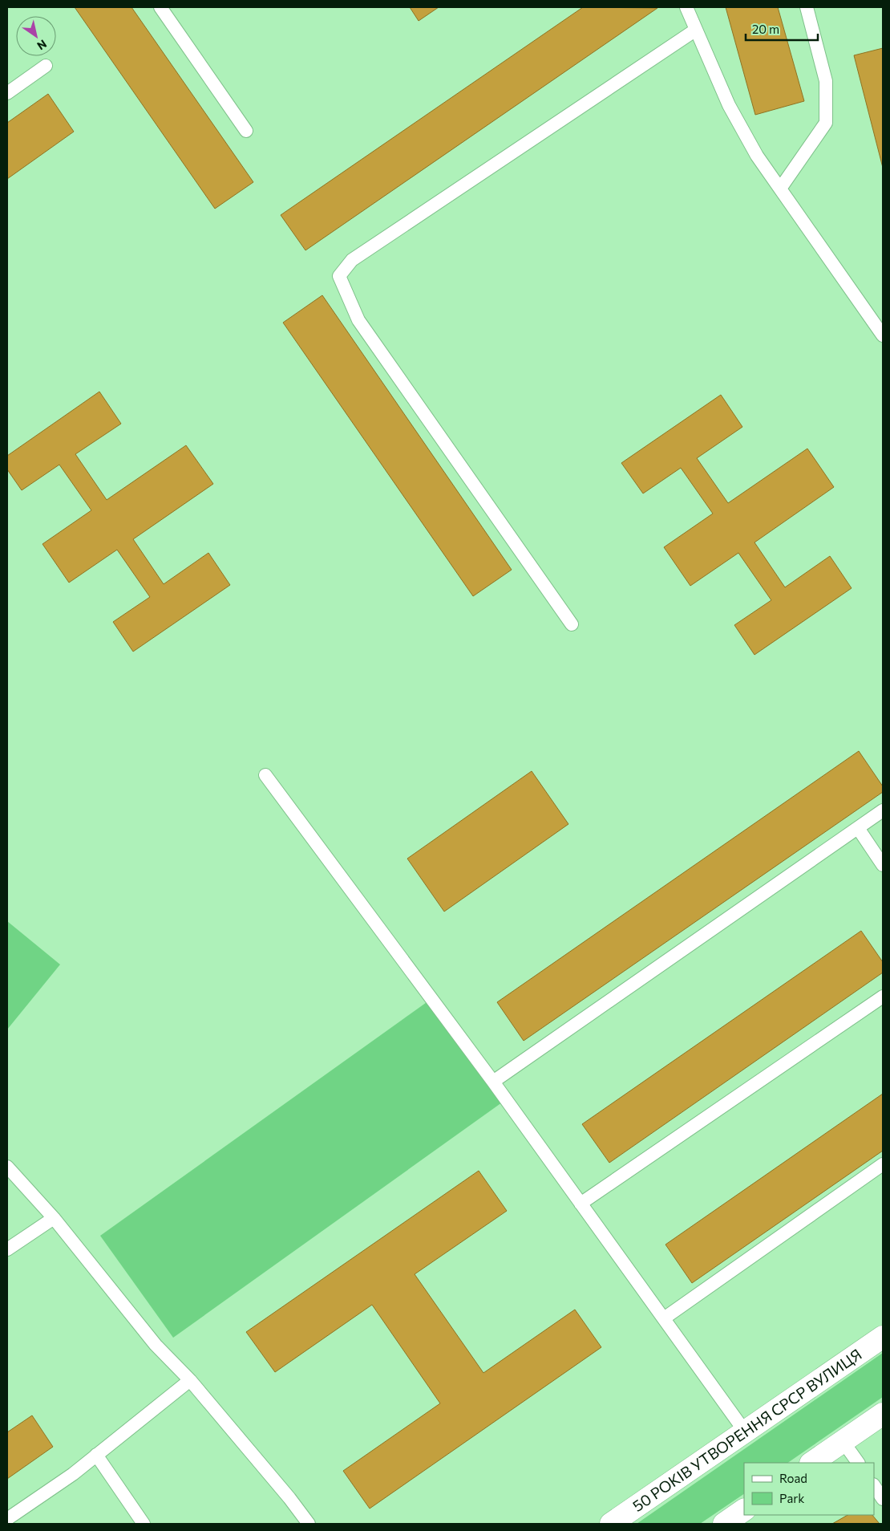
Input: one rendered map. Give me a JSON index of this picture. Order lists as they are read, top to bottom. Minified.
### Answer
{"streets":{"main road":["50 РОКІВ УТВОРЕННЯ СРСР ВУЛИЦЯ"]},"legend":["Road","Park"],"scale_bar":"20 m","north":"bottom right"}
